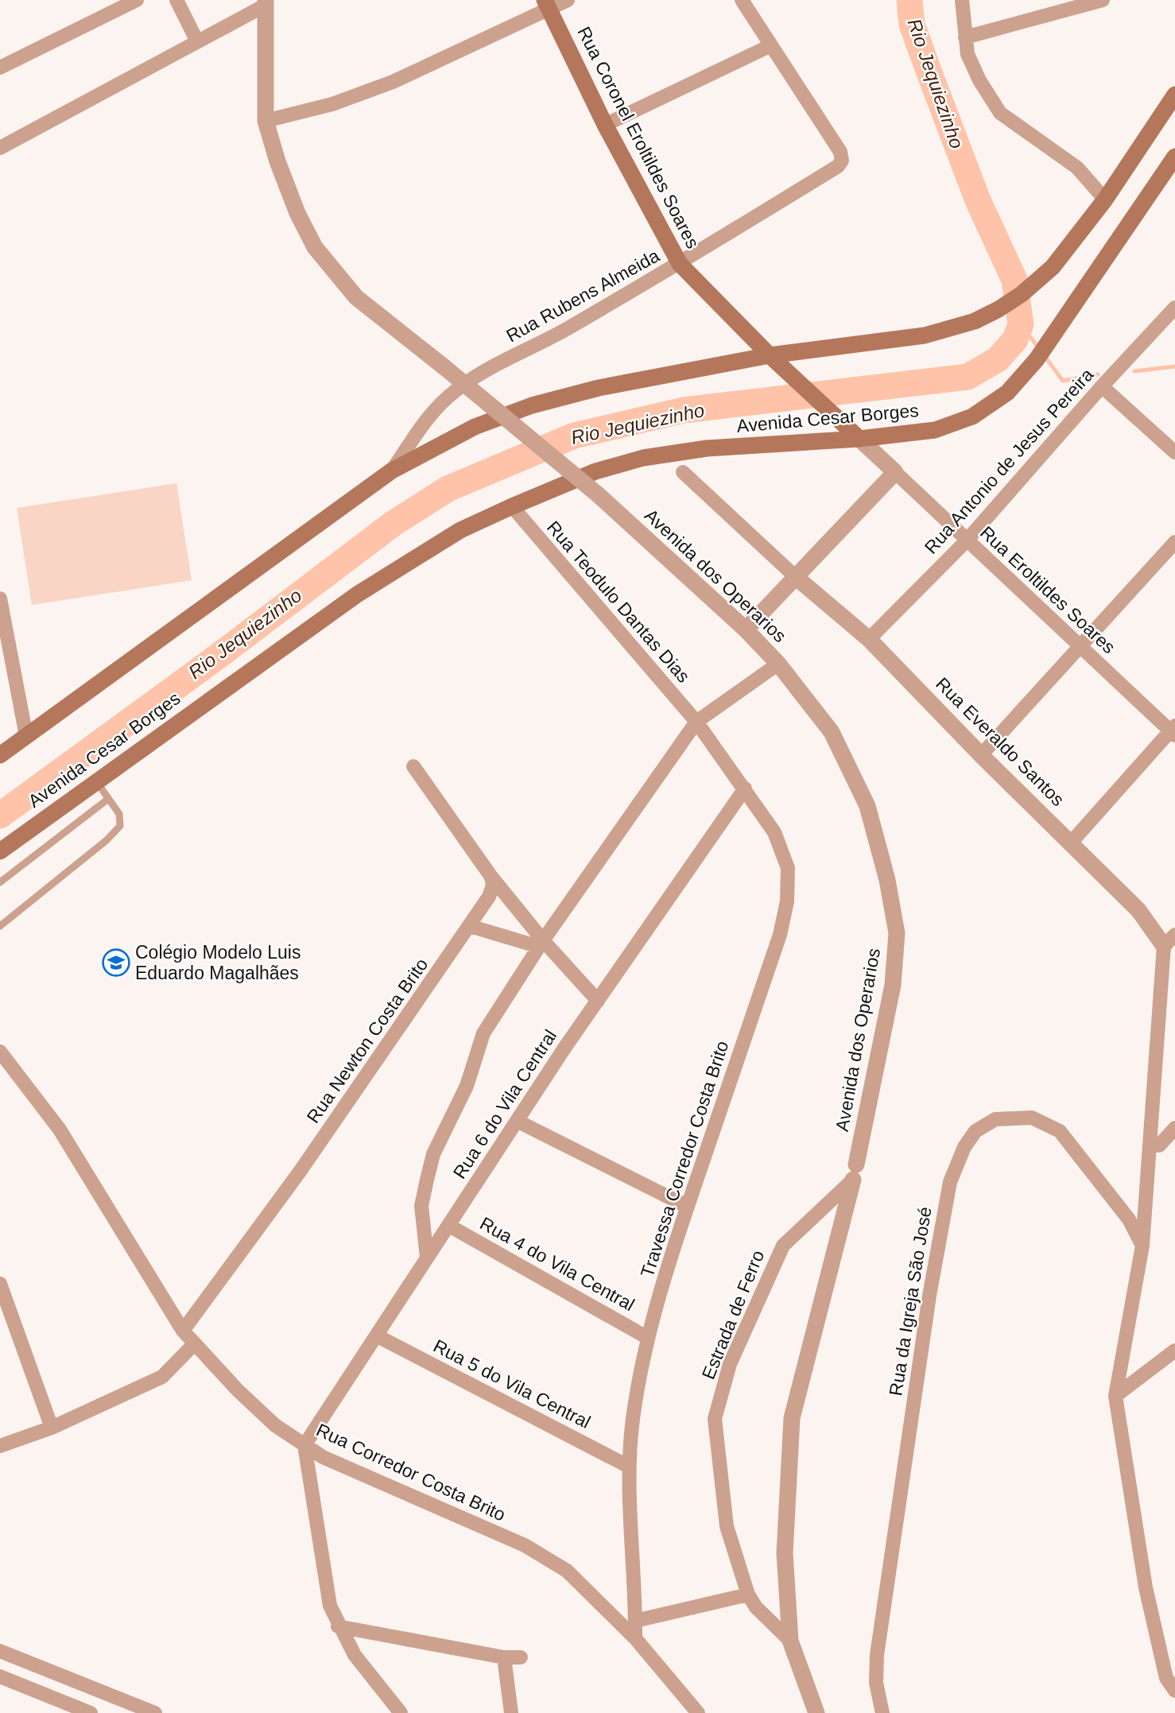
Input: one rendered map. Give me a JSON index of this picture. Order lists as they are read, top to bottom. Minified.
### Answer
{"streets":{"main road":["Rua Coronel Eroltildes Soares","Avenida Cesar Borges"],"street":["Rua Rubens Almeida","Rua Antonio de Jesus Pereira","Avenida dos Operarios","Rua Eroltildes Soares","Rua Teodulo Dantas Dias","Rua Everaldo Santos","Rua Newton Costa Brito","Rua 6 do Vila Central","Travessa Corredor Costa Brito","Rua 4 do Vila Central","Rua da Igreja São José","Estrada de Ferro","Rua 5 do Vila Central","Rua Corredor Costa Brito"]},"crossings":[["Rua Coronel Eroltildes Soares","Rua Rubens Almeida"],["Rua Coronel Eroltildes Soares","Avenida Cesar Borges"],["Rua Coronel Eroltildes Soares","Rua Eroltildes Soares"],["Avenida Cesar Borges","Rua Teodulo Dantas Dias"],["Rua Antonio de Jesus Pereira","Rua Eroltildes Soares"],["Rua Antonio de Jesus Pereira","Rua Everaldo Santos"],["Avenida dos Operarios","Estrada de Ferro"],["Rua Teodulo Dantas Dias","Travessa Corredor Costa Brito"],["Rua Newton Costa Brito","Rua Corredor Costa Brito"],["Rua 6 do Vila Central","Travessa Corredor Costa Brito"],["Rua 6 do Vila Central","Rua 4 do Vila Central"],["Rua 6 do Vila Central","Rua 5 do Vila Central"],["Rua 6 do Vila Central","Rua Corredor Costa Brito"],["Travessa Corredor Costa Brito","Rua 4 do Vila Central"],["Travessa Corredor Costa Brito","Rua 5 do Vila Central"],["Travessa Corredor Costa Brito","Rua Corredor Costa Brito"]],"water":["Rio Jequiezinho"],"places":{"school or university":["Colégio Modelo Luis Eduardo Magalhães"]}}
